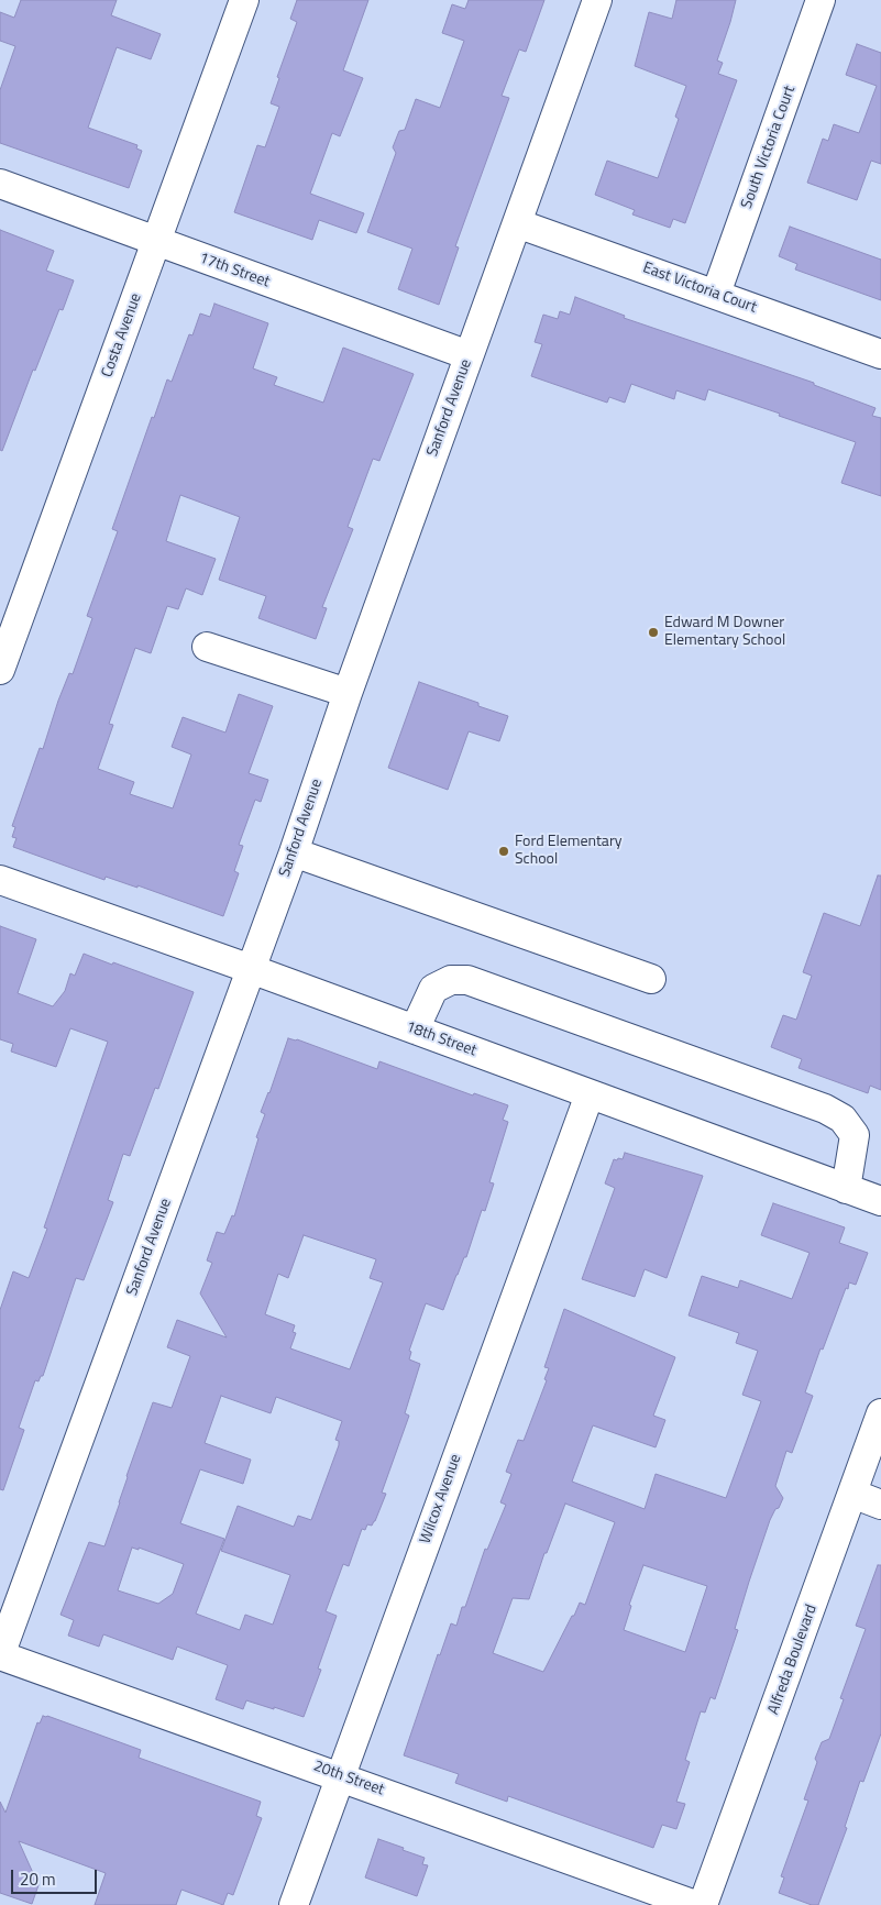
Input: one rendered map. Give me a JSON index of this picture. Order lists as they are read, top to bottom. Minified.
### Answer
{"streets":{"street":["South Victoria Court","17th Street","East Victoria Court","Costa Avenue","Sanford Avenue","18th Street","Wilcox Avenue","Alfreda Boulevard","20th Street"]},"crossings":[["South Victoria Court","East Victoria Court"],["17th Street","Costa Avenue"],["17th Street","Sanford Avenue"],["East Victoria Court","Sanford Avenue"],["Sanford Avenue","18th Street"],["Sanford Avenue","20th Street"],["18th Street","Wilcox Avenue"],["Wilcox Avenue","20th Street"]],"places":["Edward M Downer Elementary School","Ford Elementary School"],"scale_bar":"20 m"}
